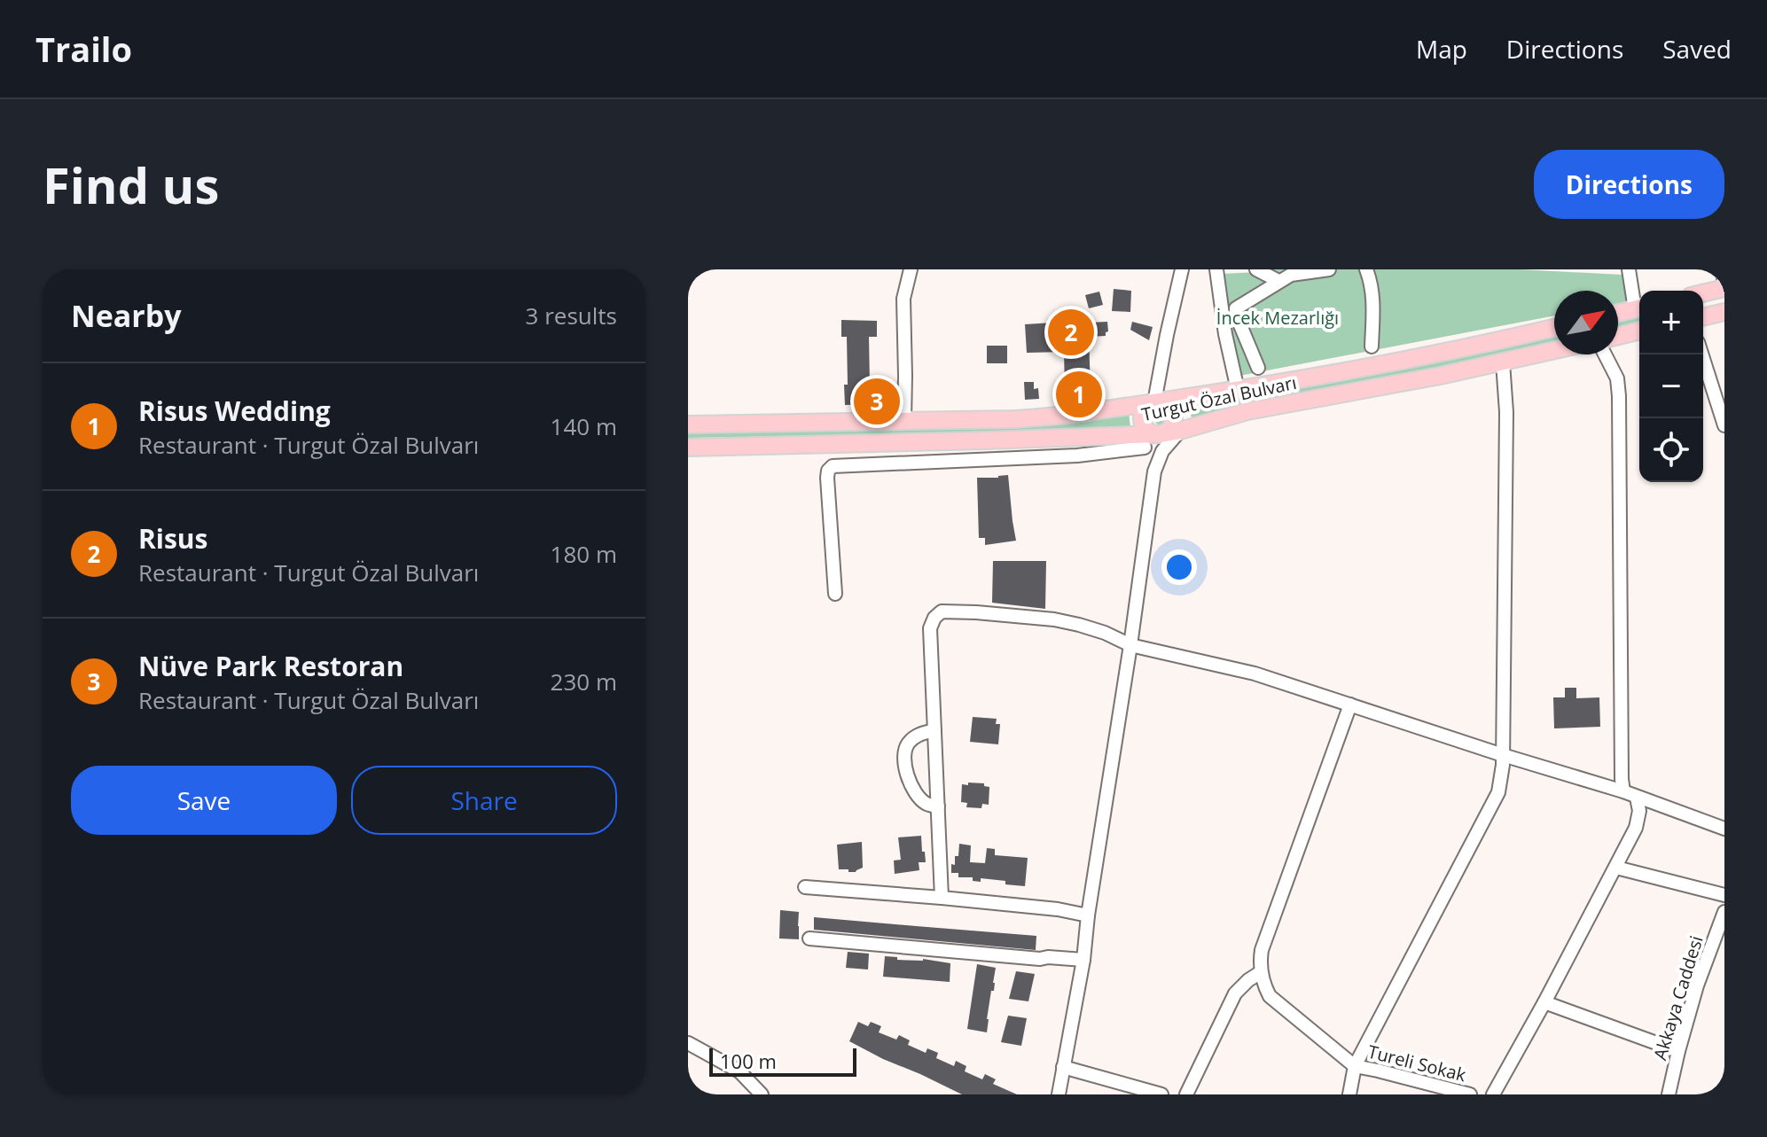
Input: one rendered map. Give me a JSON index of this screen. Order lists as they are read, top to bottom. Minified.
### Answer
{"streets":{"main road":["Turgut Özal Bulvarı"],"street":["Akkaya Caddesi","Tureli Sokak"]},"parks":["İncek Mezarlığı"],"scale_bar":"100 m","north":"top right","page":{"header":"Trailo","nav":["Map","Directions","Saved"],"buttons":["Directions",["Save","Share"]],"title":"Find us","heading":["Nearby","3 results"],"map_buttons":["+","−"],"pins":["2","1","3"],"list":[{"mark":"1","name":"Risus Wedding","note":"Restaurant · Turgut Özal Bulvarı","value":"140 m"},{"mark":"2","name":"Risus","note":"Restaurant · Turgut Özal Bulvarı","value":"180 m"},{"mark":"3","name":"Nüve Park Restoran","note":"Restaurant · Turgut Özal Bulvarı","value":"230 m"}],"scale":"100 m"}}
